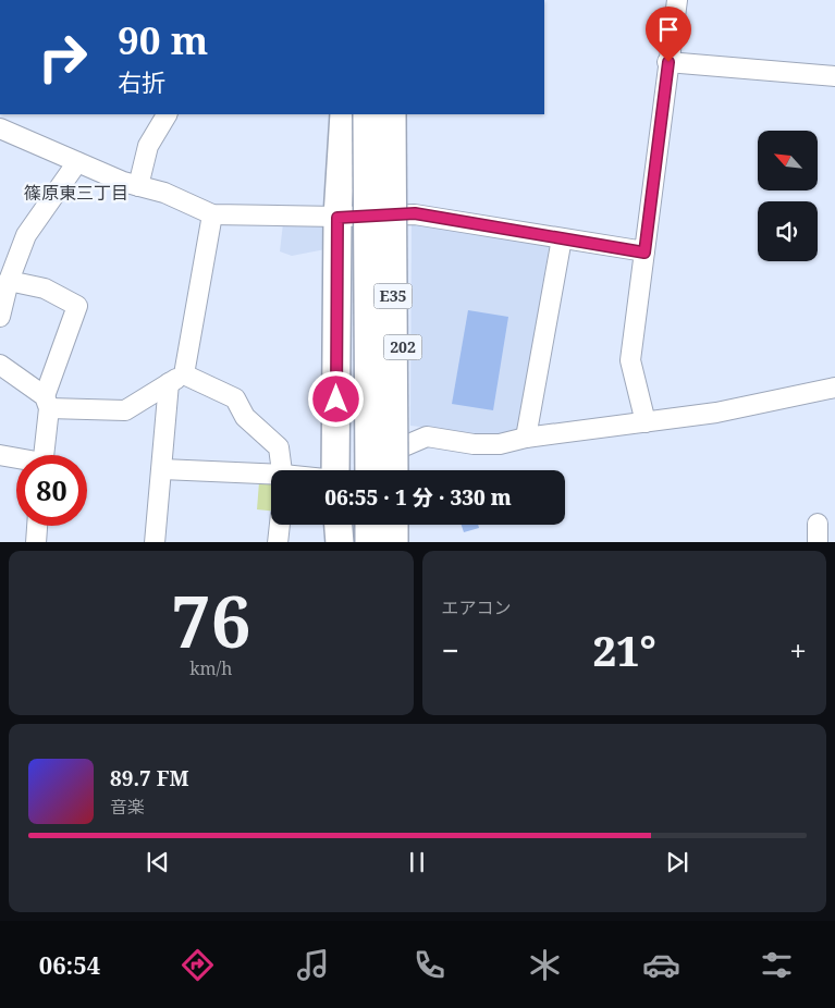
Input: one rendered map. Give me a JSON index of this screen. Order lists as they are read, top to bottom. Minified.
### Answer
{"streets":{"highway":["E35","202"]},"districts":["篠原東三丁目"],"north":"top left","page":{"turn":["90 m","右折"],"limit":"80","trip":"06:55 · 1 分 · 330 m","tile":[["76","km/h"],"エアコン"],"heat":["−","21°","+"],"song":["89.7 FM","音楽"],"tabs":"06:54"}}
